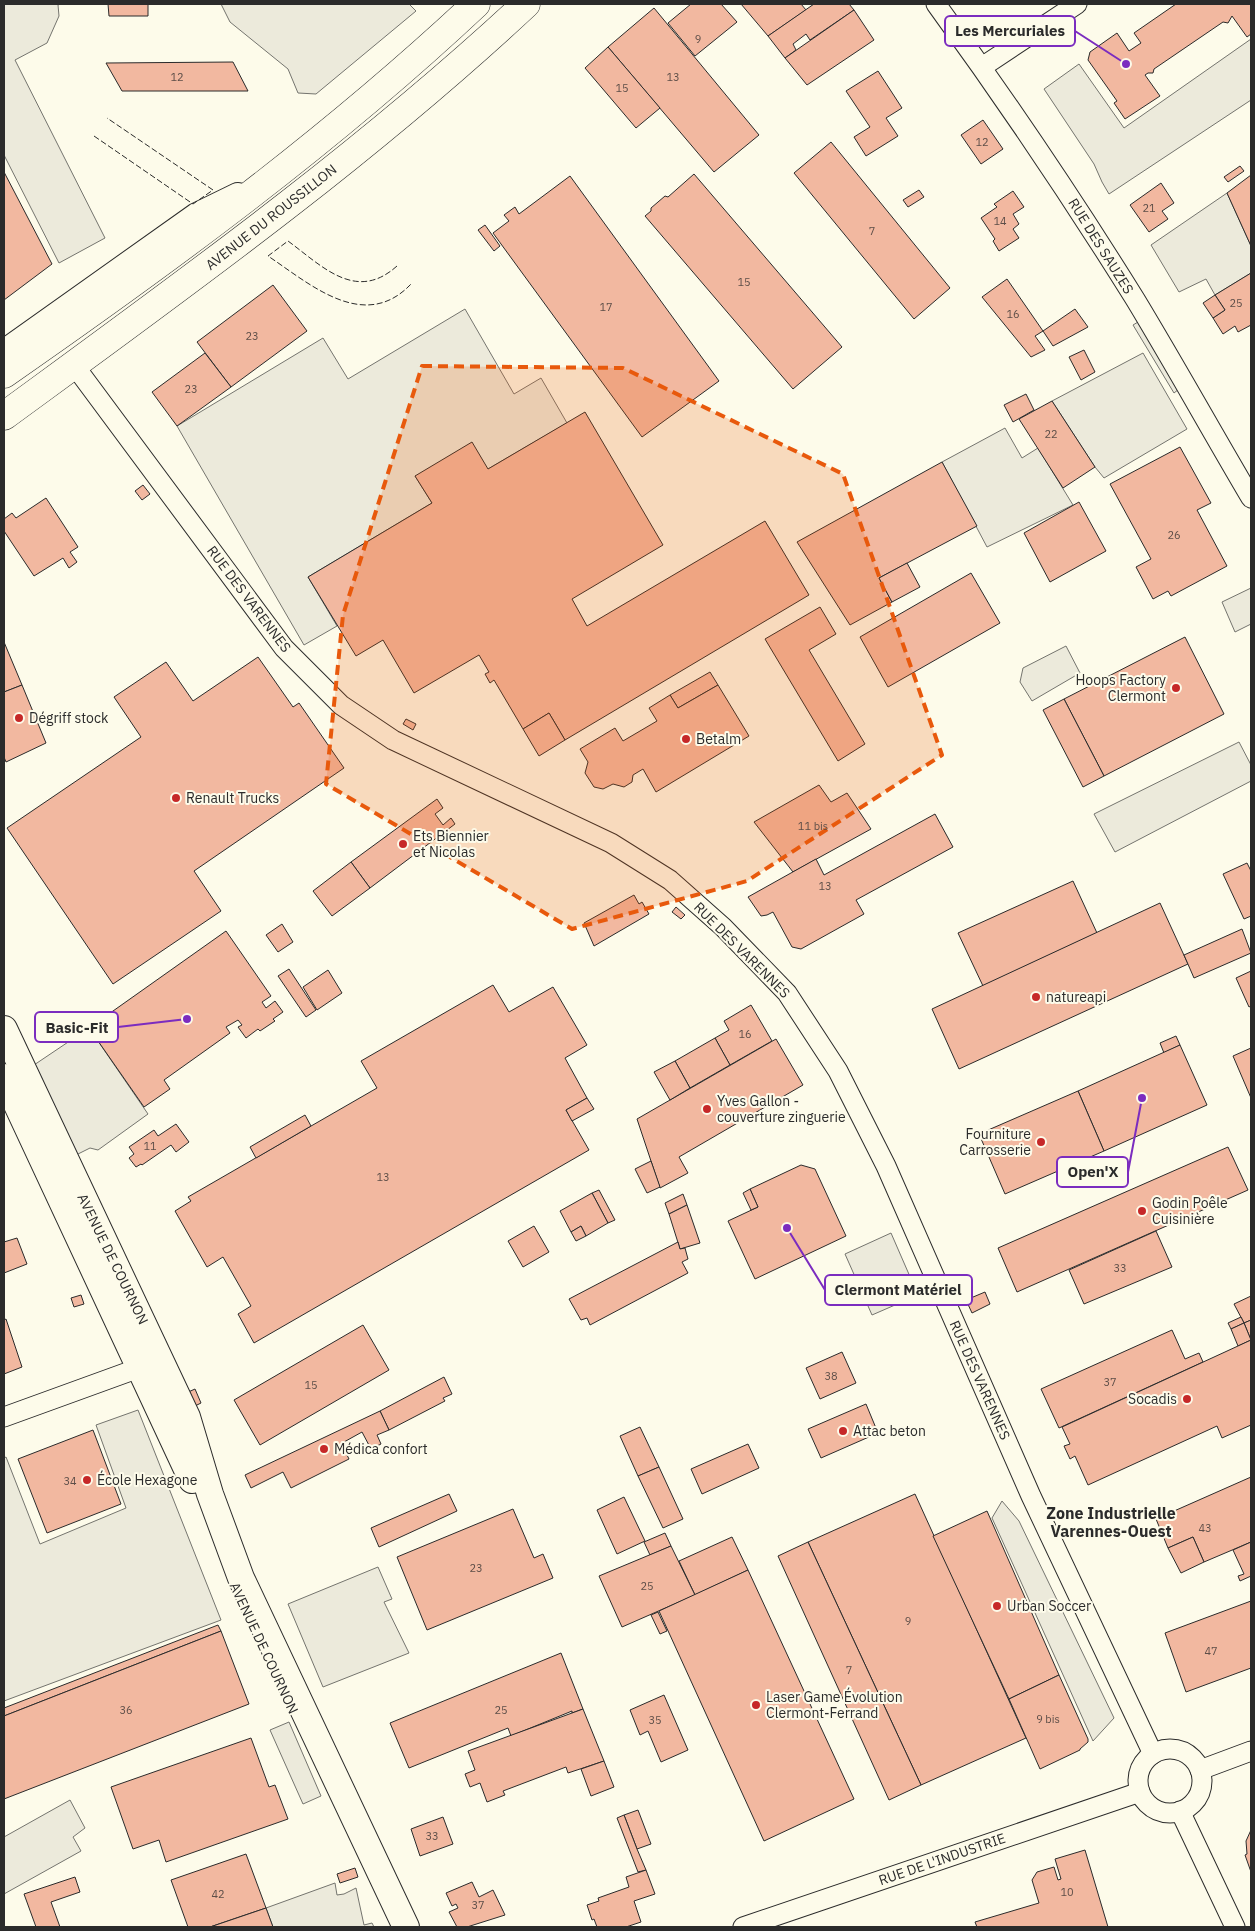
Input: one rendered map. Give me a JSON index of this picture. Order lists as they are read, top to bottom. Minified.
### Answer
{"streets":{"main road":["AVENUE DU ROUSSILLON","AVENUE DE COURNON"],"street":["RUE DES SAUZES","RUE DES VARENNES","RUE DE L'INDUSTRIE"]},"crossings":[["AVENUE DU ROUSSILLON","RUE DES VARENNES"],["RUE DES VARENNES","RUE DE L'INDUSTRIE"]],"districts":["Zone Industrielle Varennes-Ouest"],"places":["Les Mercuriales","Hoops Factory Clermont","Dégriff stock","Betalm","Renault Trucks","Ets Biennier et Nicolas","natureapi","Basic-Fit","Open'X","Yves Gallon - couverture zinguerie","Fourniture Carrosserie","Godin Poêle Cuisinière","Clermont Matériel","Socadis","Attac beton","Médica confort","École Hexagone","Urban Soccer","Laser Game Évolution Clermont-Ferrand"],"house_numbers":["9","12","13","15","12","21","14","7","15","25","17","16","23","23","22","26","11 bis","13","16","11","13","33","38","37","15","34","43","23","25","9","47","7","36","25","9 bis","35","33","10","42","37"]}
